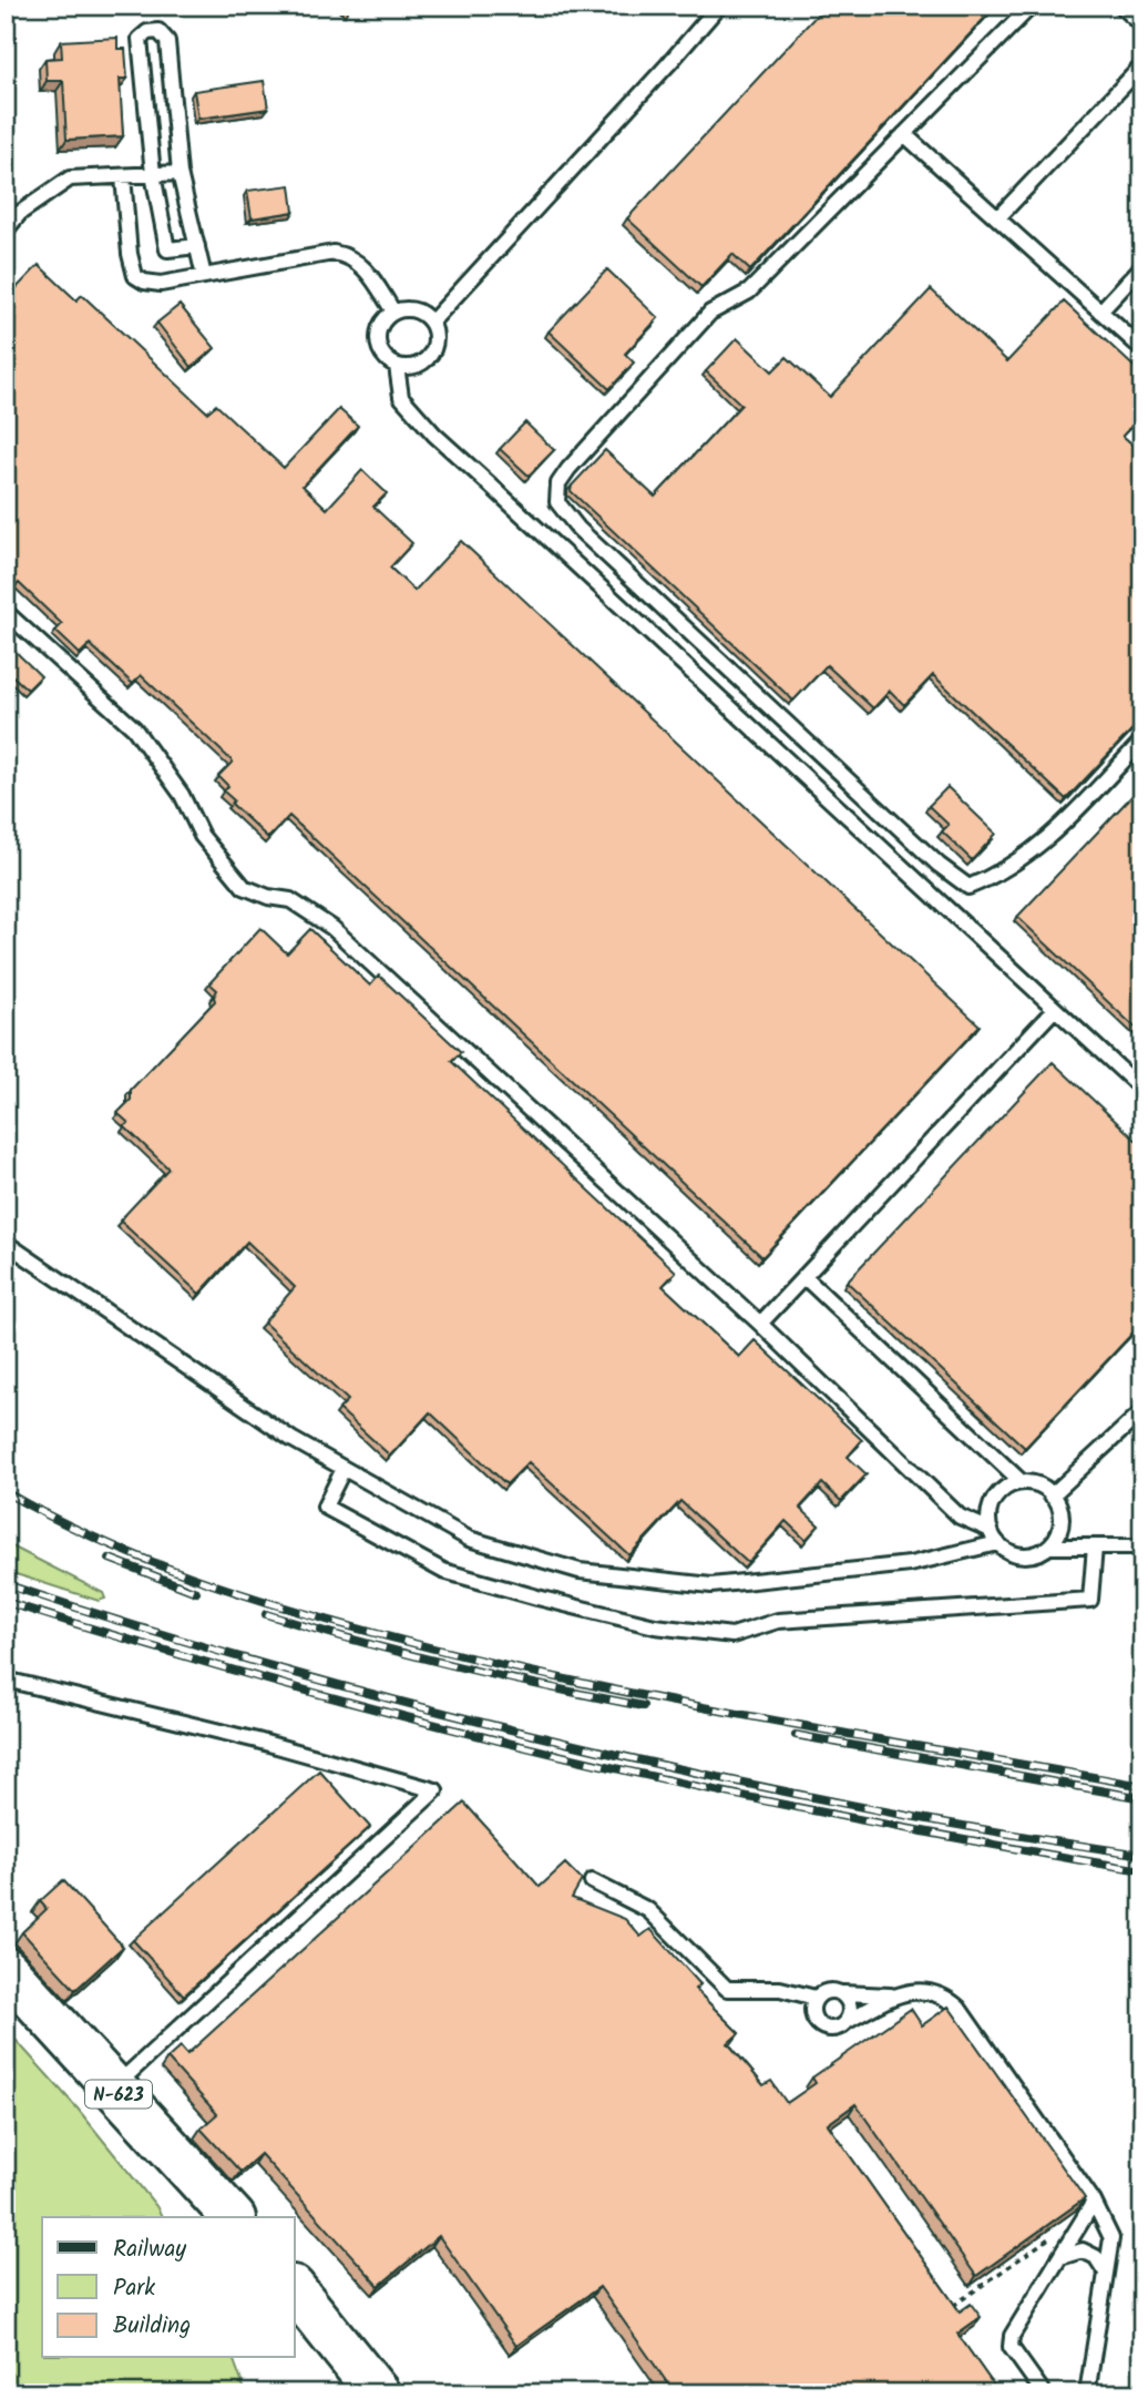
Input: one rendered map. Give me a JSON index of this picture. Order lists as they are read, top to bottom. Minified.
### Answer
{"streets":{"highway":["N-623"]},"legend":["Railway","Park","Building"]}
